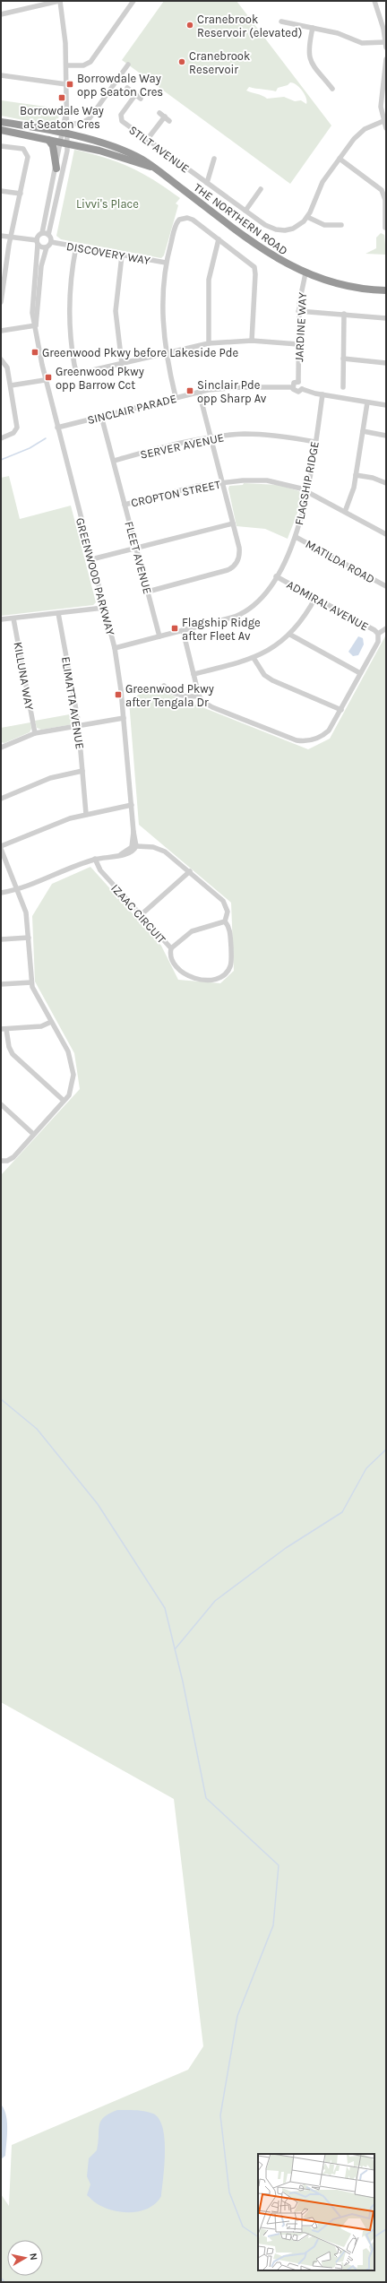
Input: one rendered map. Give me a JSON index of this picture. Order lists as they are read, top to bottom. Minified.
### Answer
{"streets":{"highway":["THE NORTHERN ROAD"],"street":["STILT AVENUE","DISCOVERY WAY","JARDINE WAY","SINCLAIR PARADE","SERVER AVENUE","FLAGSHIP RIDGE","CROPTON STREET","FLEET AVENUE","MATILDA ROAD","GREENWOOD PARKWAY","ADMIRAL AVENUE","KILLUNA WAY","ELIMATTA AVENUE","IZAAC CIRCUIT"]},"crossings":[["THE NORTHERN ROAD","JARDINE WAY"],["JARDINE WAY","SINCLAIR PARADE"],["SINCLAIR PARADE","FLEET AVENUE"],["SINCLAIR PARADE","GREENWOOD PARKWAY"],["SERVER AVENUE","FLAGSHIP RIDGE"],["SERVER AVENUE","FLEET AVENUE"],["FLAGSHIP RIDGE","CROPTON STREET"],["FLAGSHIP RIDGE","FLEET AVENUE"],["FLAGSHIP RIDGE","MATILDA ROAD"],["FLAGSHIP RIDGE","GREENWOOD PARKWAY"],["FLAGSHIP RIDGE","ADMIRAL AVENUE"],["CROPTON STREET","FLEET AVENUE"],["GREENWOOD PARKWAY","IZAAC CIRCUIT"]],"parks":["Livvi's Place"],"places":{"other":["Cranebrook Reservoir (elevated)","Cranebrook Reservoir"],"transit":["Borrowdale Way opp Seaton Cres","Borrowdale Way at Seaton Cres","Greenwood Pkwy before Lakeside Pde","Greenwood Pkwy opp Barrow Cct","Sinclair Pde opp Sharp Av","Flagship Ridge after Fleet Av","Greenwood Pkwy after Tengala Dr"]},"north":"right"}
